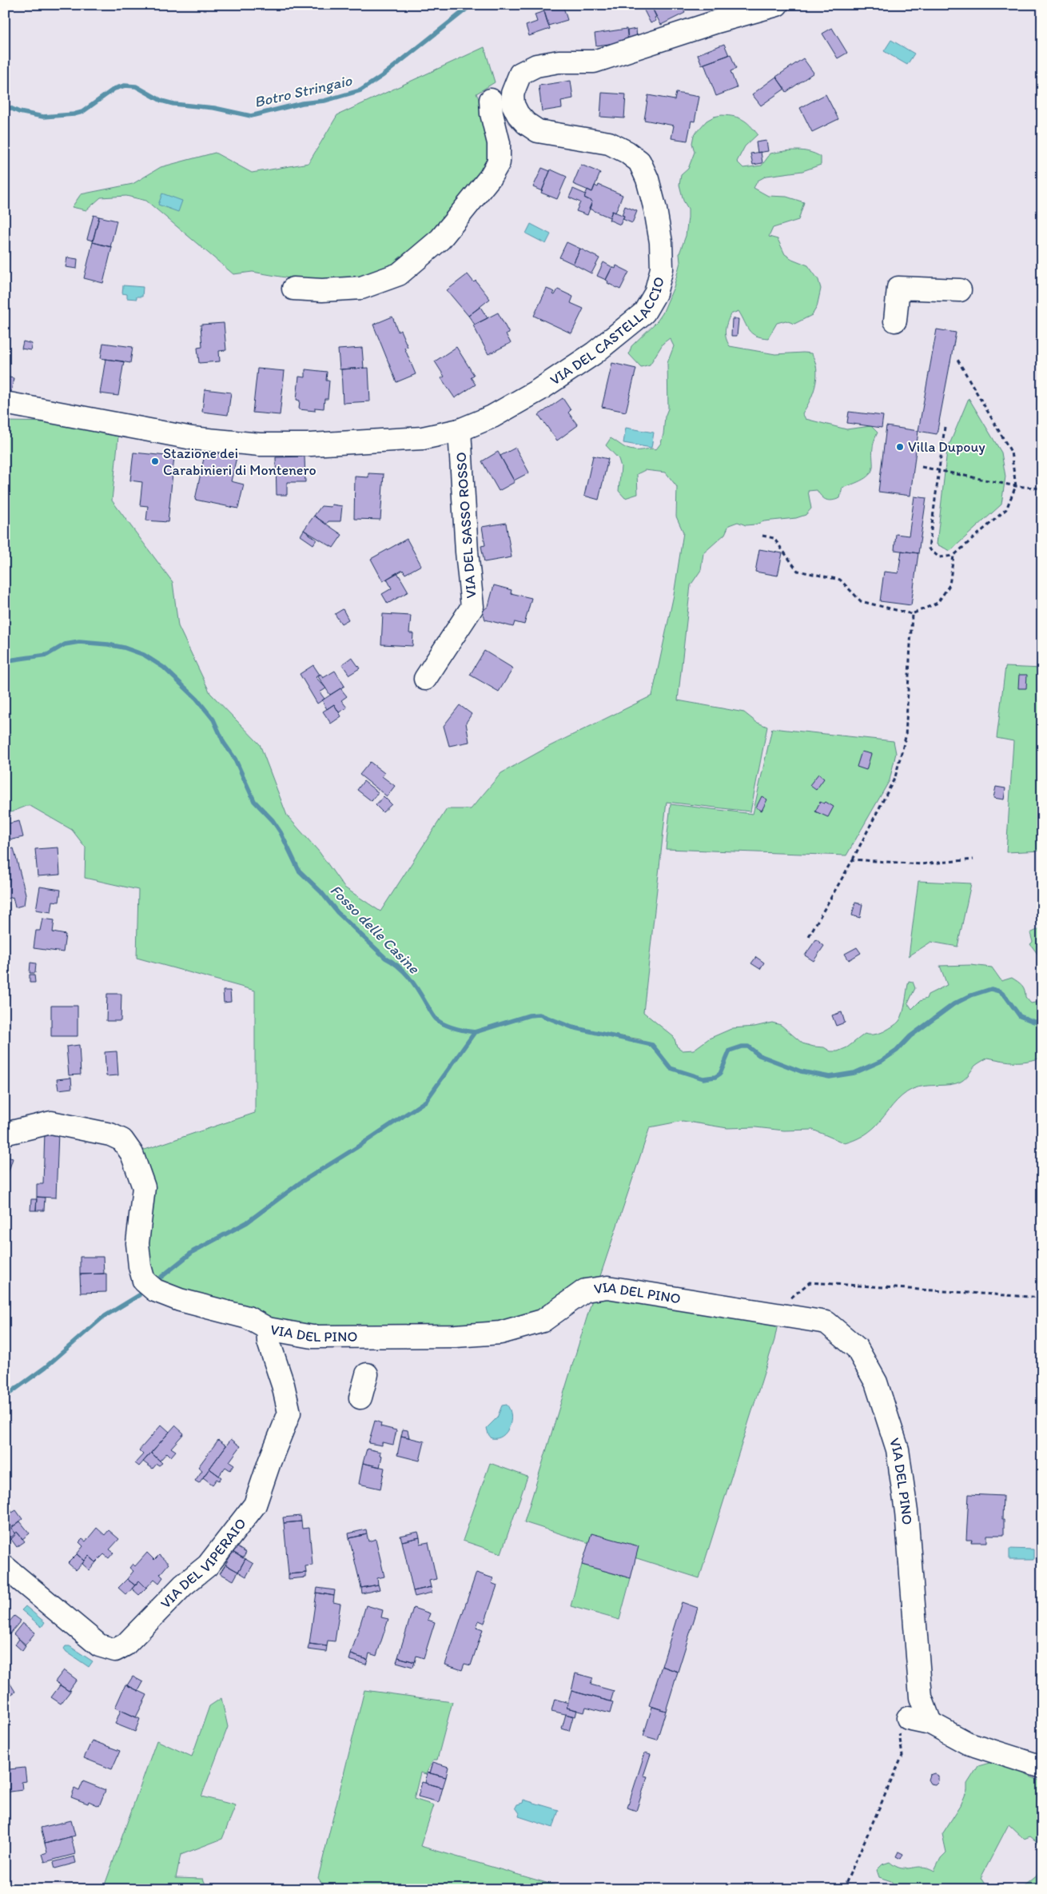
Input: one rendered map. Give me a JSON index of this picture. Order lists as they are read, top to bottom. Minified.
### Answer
{"streets":{"street":["VIA DEL CASTELLACCIO","VIA DEL SASSO ROSSO","VIA DEL PINO","VIA DEL VIPERAIO"]},"crossings":[["VIA DEL CASTELLACCIO","VIA DEL SASSO ROSSO"],["VIA DEL PINO","VIA DEL VIPERAIO"]],"water":["Botro Stringaio","Fosso delle Casine"],"places":["Villa Dupouy","Stazione dei Carabinieri di Montenero"]}
